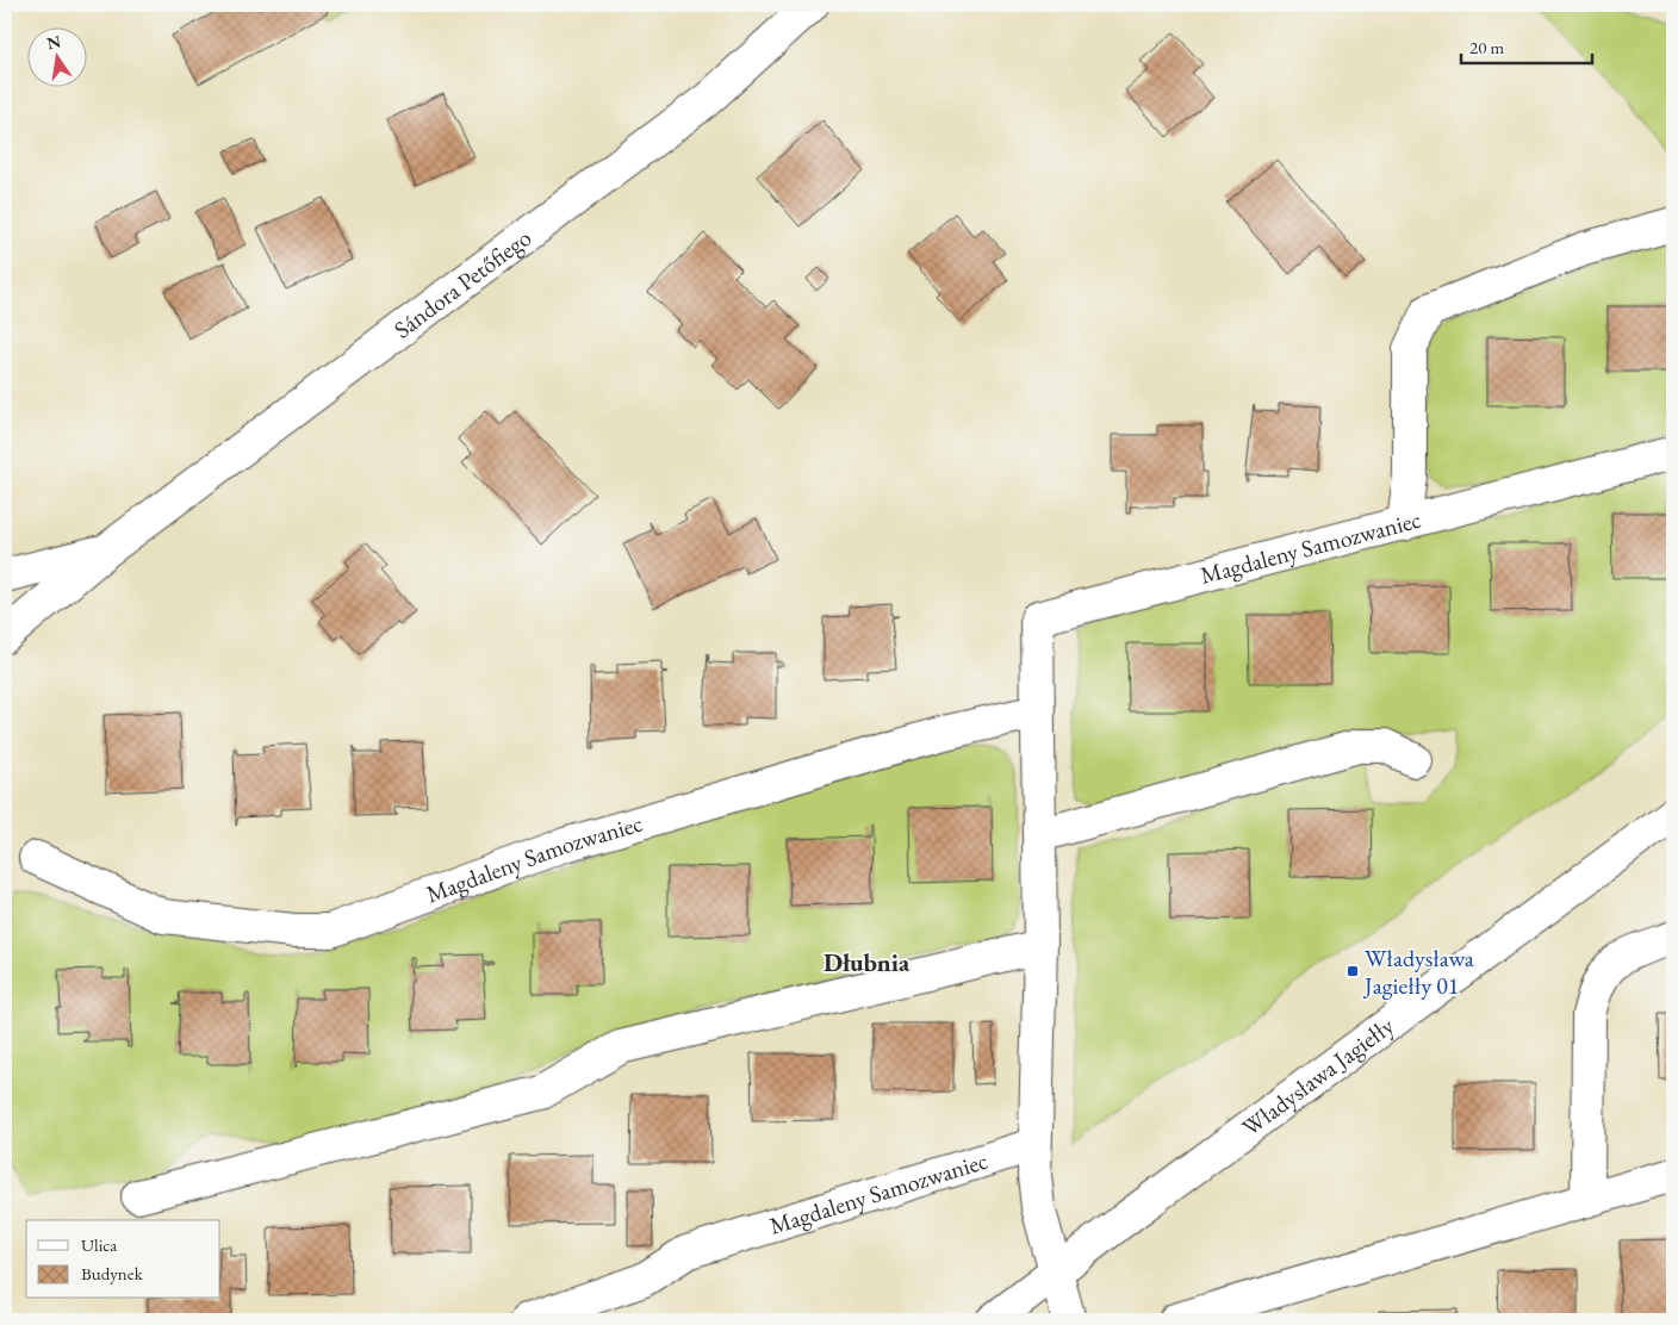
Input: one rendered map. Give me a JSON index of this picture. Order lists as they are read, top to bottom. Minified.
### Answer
{"streets":{"street":["Sándora Petőfiego","Magdaleny Samozwaniec","Władysława Jagiełły"]},"crossings":[["Magdaleny Samozwaniec","Władysława Jagiełły"]],"districts":["Dłubnia"],"places":{"transit":["Władysława Jagiełły 01"]},"legend":["Ulica","Budynek"],"scale_bar":"20 m","north":"top"}
